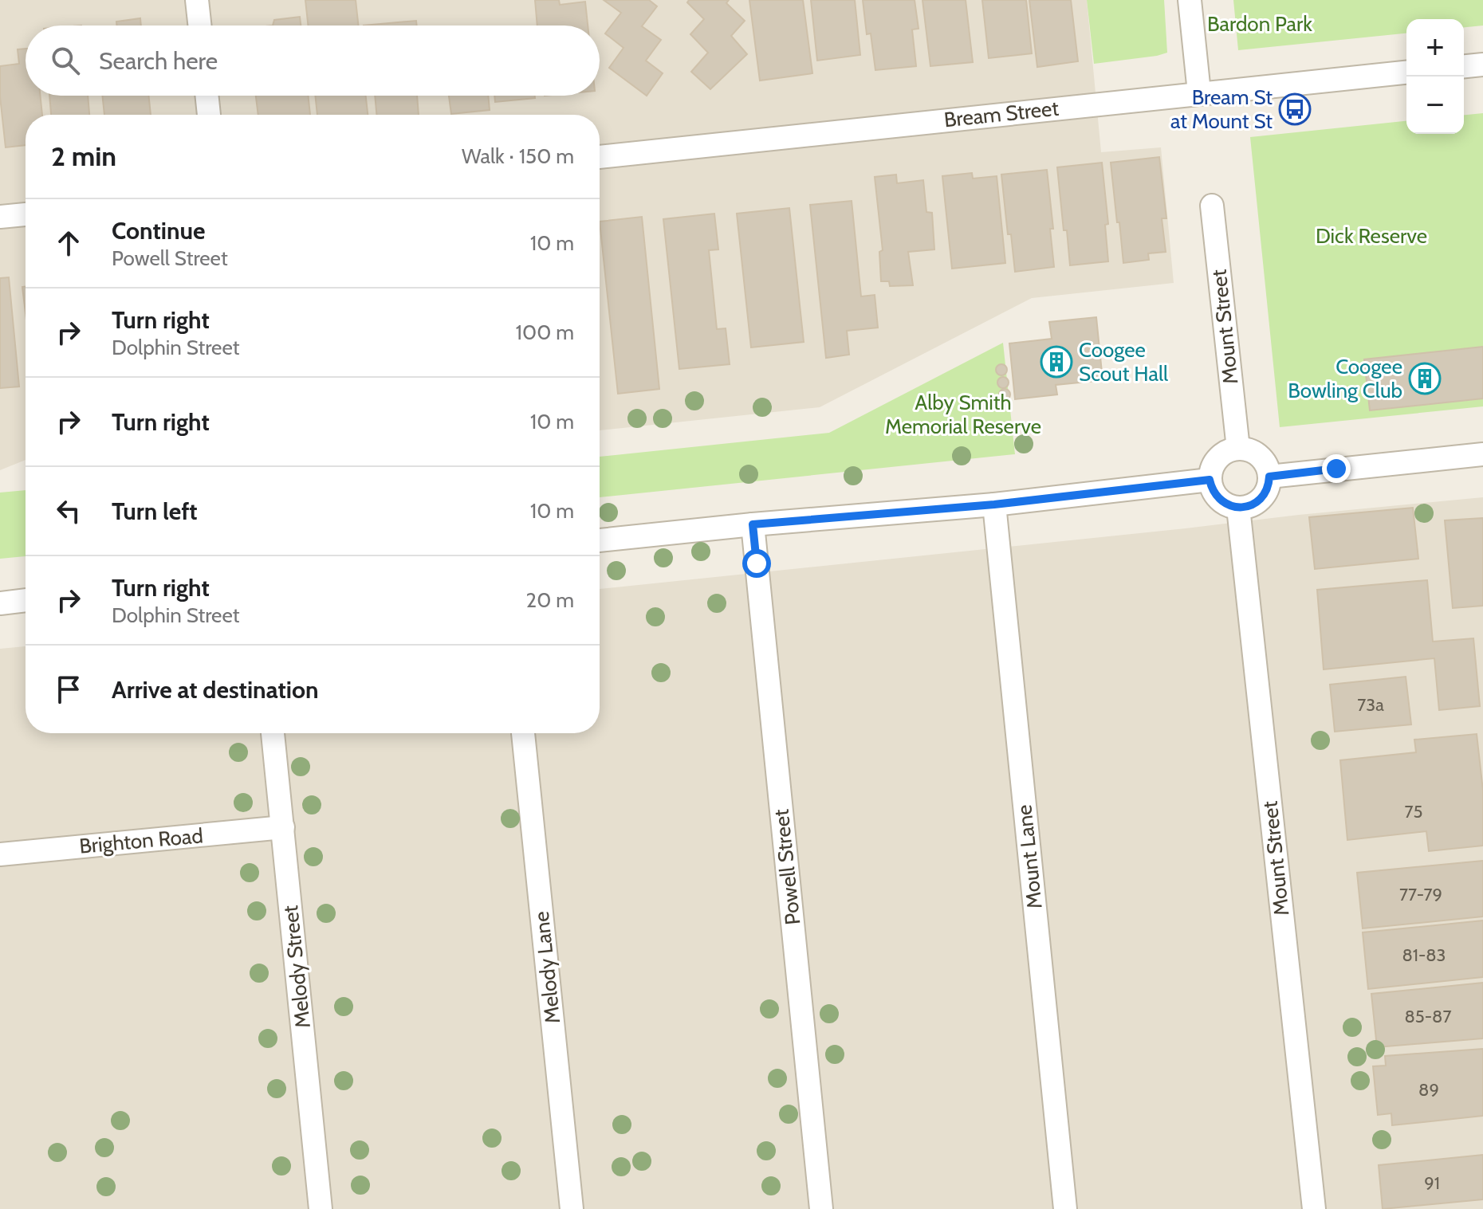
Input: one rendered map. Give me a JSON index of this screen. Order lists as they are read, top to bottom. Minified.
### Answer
{"streets":{"street":["Bream Street","Mount Street","Brighton Road","Mount Lane","Powell Street","Melody Street","Melody Lane"]},"crossings":[["Brighton Road","Melody Street"]],"parks":["Bardon Park","Dick Reserve","Alby Smith Memorial Reserve"],"places":{"bus stop":["Bream St at Mount St"],"building":["Coogee Scout Hall","Coogee Bowling Club"]},"house_numbers":["73a","75","77-79","81-83","85-87","89","91"],"page":{"map_buttons":["+","−"],"search":"Search here","heading":["2 min","Walk · 150 m"],"list":[["Continue","Powell Street","10 m"],["Turn right","Dolphin Street","100 m"],["Turn right","10 m"],["Turn left","10 m"],["Turn right","Dolphin Street","20 m"],"Arrive at destination"]}}
